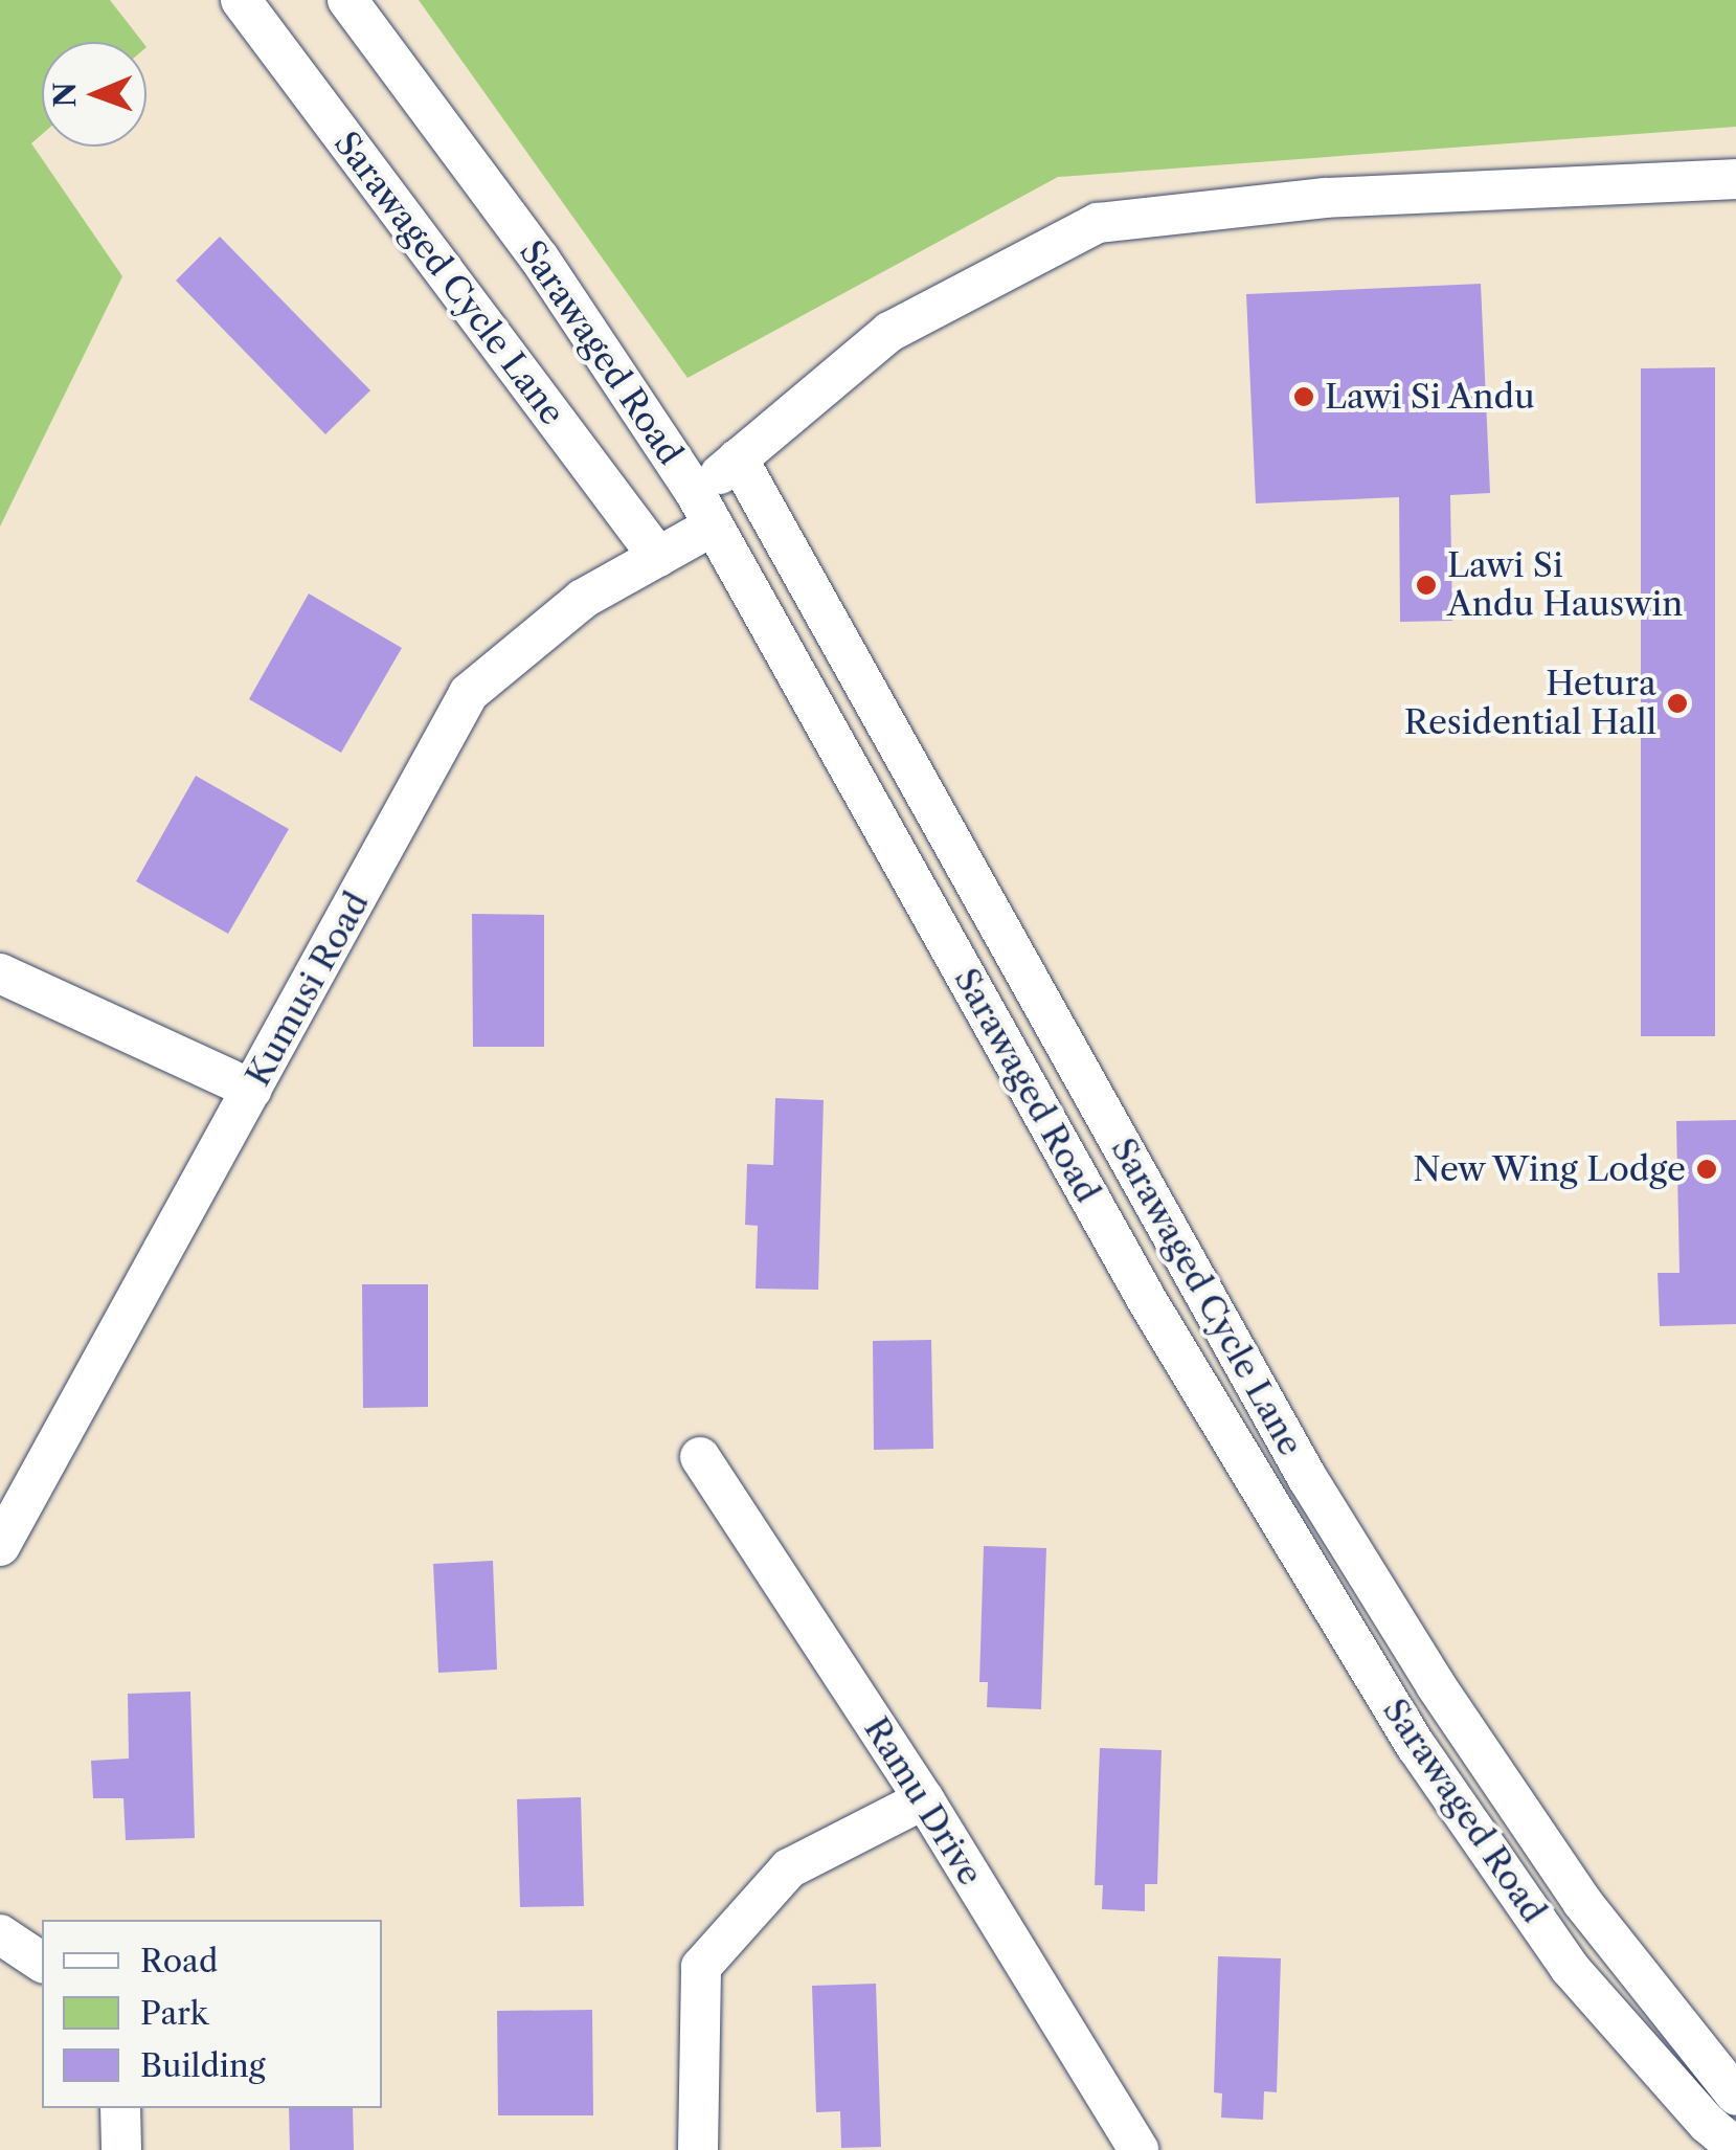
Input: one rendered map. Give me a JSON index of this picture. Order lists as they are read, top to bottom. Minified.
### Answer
{"streets":{"street":["Sarawaged Cycle Lane","Sarawaged Road","Kumusi Road","Ramu Drive"]},"crossings":[["Sarawaged Cycle Lane","Kumusi Road"],["Sarawaged Road","Kumusi Road"]],"places":["Lawi Si Andu","Lawi Si Andu Hauswin","Hetura Residential Hall","New Wing Lodge"],"legend":["Road","Park","Building"],"north":"left"}
